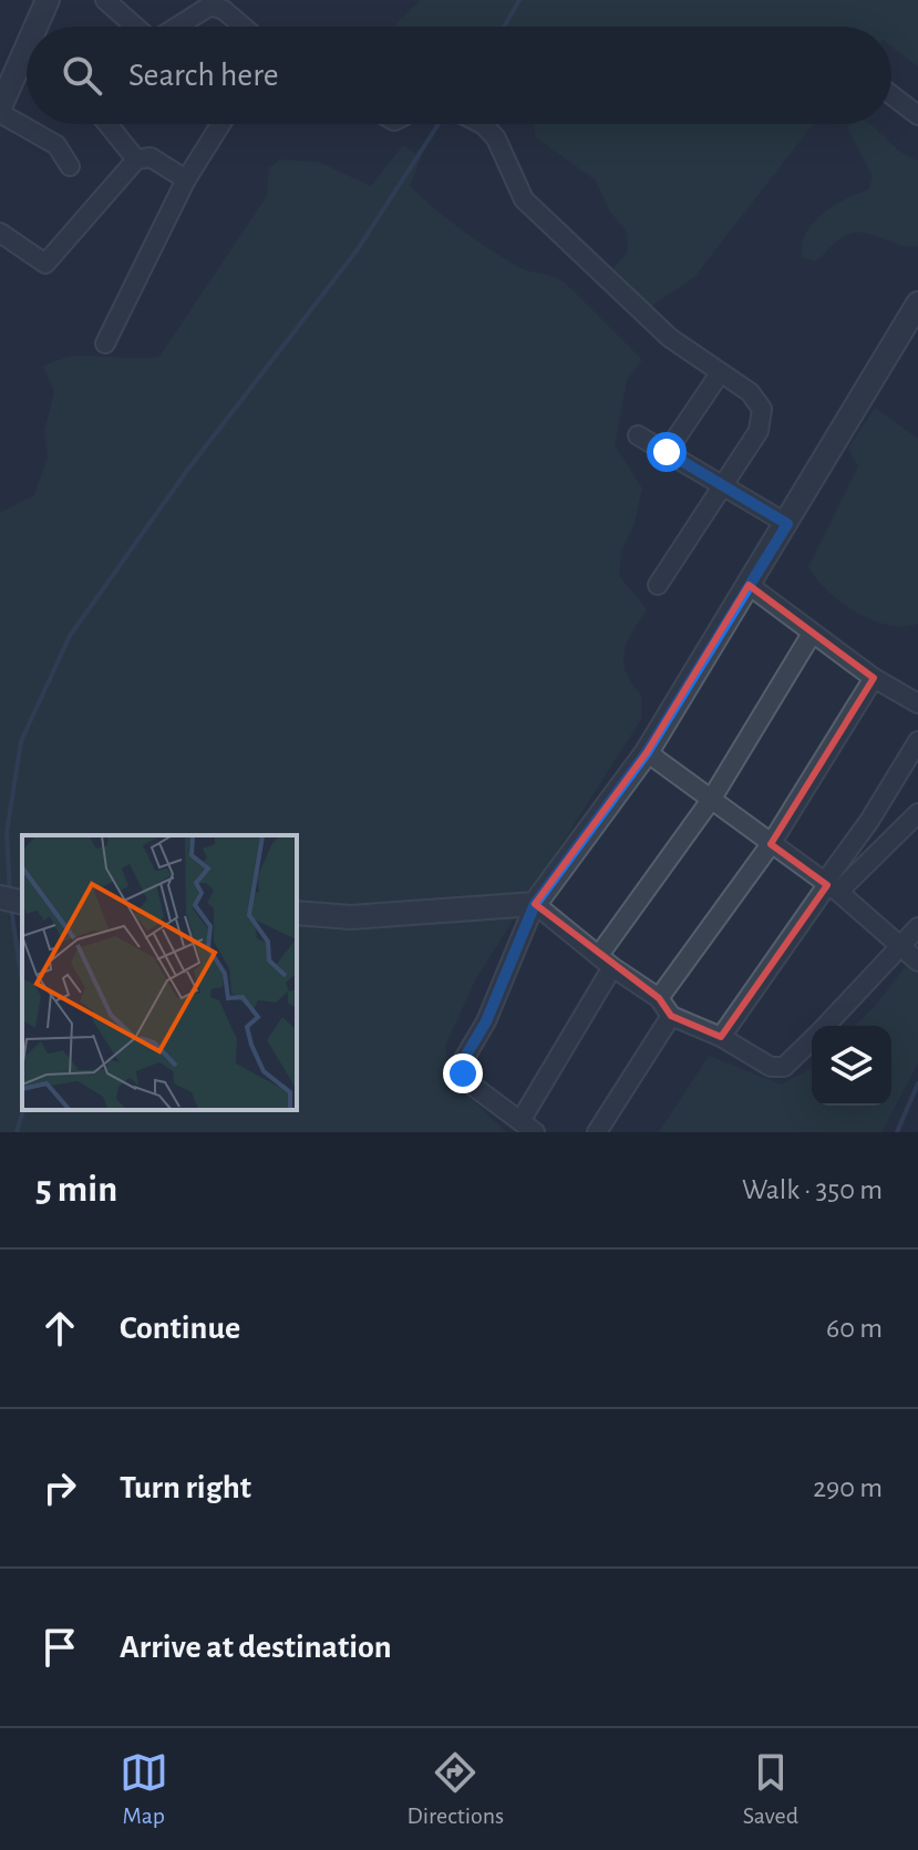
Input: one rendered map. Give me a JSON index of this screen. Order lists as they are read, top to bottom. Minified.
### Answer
{"page":{"search":"Search here","heading":["5 min","Walk · 350 m"],"list":[["Continue","60 m"],["Turn right","290 m"],"Arrive at destination"],"nav":["Map","Directions","Saved"]}}
